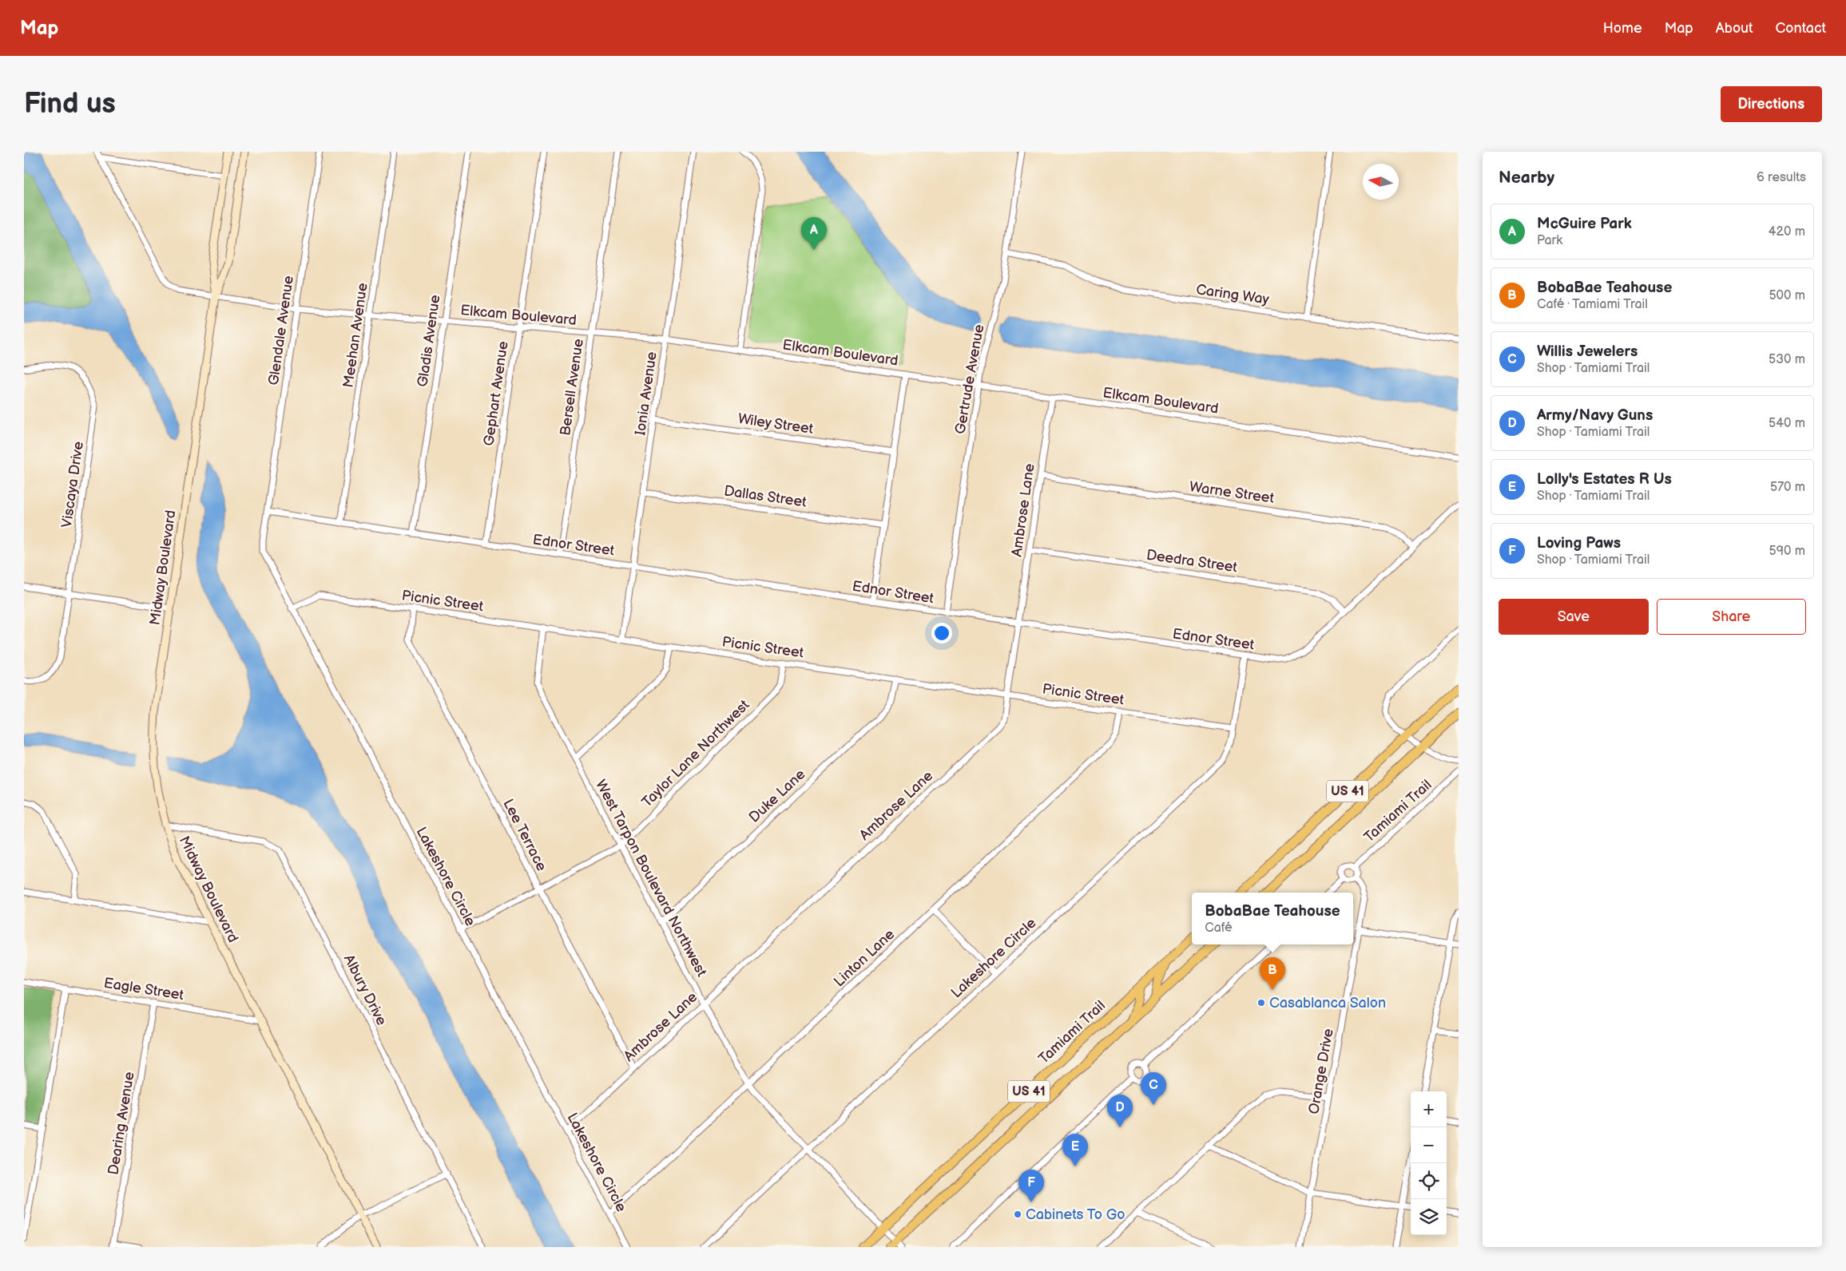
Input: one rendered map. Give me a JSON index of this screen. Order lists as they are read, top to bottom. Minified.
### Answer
{"streets":{"main road":["US 41","Tamiami Trail"],"street":["Caring Way","Elkcam Boulevard","Glendale Avenue","Meehan Avenue","Gladis Avenue","Gertrude Avenue","Bersell Avenue","Gephart Avenue","Ionia Avenue","Wiley Street","Viscaya Drive","Warne Street","Dallas Street","Ambrose Lane","Ednor Street","Deedra Street","Midway Boulevard","Picnic Street","Taylor Lane Northwest","Duke Lane","Lee Terrace","Lakeshore Circle","West Tarpon Boulevard Northwest","Linton Lane","Eagle Street","Albury Drive","Orange Drive","Dearing Avenue"]},"crossings":[["Caring Way","Gertrude Avenue"],["Elkcam Boulevard","Glendale Avenue"],["Elkcam Boulevard","Meehan Avenue"],["Elkcam Boulevard","Gladis Avenue"],["Elkcam Boulevard","Gertrude Avenue"],["Elkcam Boulevard","Bersell Avenue"],["Elkcam Boulevard","Gephart Avenue"],["Elkcam Boulevard","Ionia Avenue"],["Elkcam Boulevard","Ambrose Lane"],["Elkcam Boulevard","Midway Boulevard"],["Glendale Avenue","Ednor Street"],["Glendale Avenue","Lakeshore Circle"],["Meehan Avenue","Ednor Street"],["Gladis Avenue","Ednor Street"],["Gertrude Avenue","Ednor Street"],["Bersell Avenue","Ednor Street"],["Gephart Avenue","Ednor Street"],["Ionia Avenue","Wiley Street"],["Ionia Avenue","Dallas Street"],["Ionia Avenue","Ednor Street"],["Ionia Avenue","Picnic Street"],["Warne Street","Ambrose Lane"],["Warne Street","Ednor Street"],["Ambrose Lane","Ednor Street"],["Ambrose Lane","Deedra Street"],["Ambrose Lane","Picnic Street"],["Ambrose Lane","Lee Terrace"],["Ambrose Lane","Lakeshore Circle"],["Ambrose Lane","West Tarpon Boulevard Northwest"],["Ednor Street","Deedra Street"],["Ednor Street","Lakeshore Circle"],["Midway Boulevard","Eagle Street"],["Midway Boulevard","Albury Drive"],["Picnic Street","Taylor Lane Northwest"],["Picnic Street","Duke Lane"],["Picnic Street","Lee Terrace"],["Picnic Street","Lakeshore Circle"],["Picnic Street","West Tarpon Boulevard Northwest"],["Picnic Street","Linton Lane"],["Taylor Lane Northwest","Lee Terrace"],["Taylor Lane Northwest","Lakeshore Circle"],["Taylor Lane Northwest","West Tarpon Boulevard Northwest"],["US 41","West Tarpon Boulevard Northwest"],["Duke Lane","West Tarpon Boulevard Northwest"],["Tamiami Trail","West Tarpon Boulevard Northwest"],["Tamiami Trail","Orange Drive"],["Lakeshore Circle","West Tarpon Boulevard Northwest"],["Lakeshore Circle","Linton Lane"],["West Tarpon Boulevard Northwest","Linton Lane"],["Eagle Street","Dearing Avenue"]],"places":["Casablanca Salon","Cabinets To Go"],"north":"left","page":{"header":"Map","nav":["Home","Map","About","Contact"],"buttons":["Directions",["Save","Share"]],"title":"Find us","heading":["Nearby","6 results"],"list":[{"mark":"A","name":"McGuire Park","note":"Park","value":"420 m"},{"mark":"B","name":"BobaBae Teahouse","note":"Café · Tamiami Trail","value":"500 m"},{"mark":"C","name":"Willis Jewelers","note":"Shop · Tamiami Trail","value":"530 m"},{"mark":"D","name":"Army/Navy Guns","note":"Shop · Tamiami Trail","value":"540 m"},{"mark":"E","name":"Lolly's Estates R Us","note":"Shop · Tamiami Trail","value":"570 m"},{"mark":"F","name":"Loving Paws","note":"Shop · Tamiami Trail","value":"590 m"}],"pins":["A","B","C","D","E","F"],"popup":["BobaBae Teahouse","Café"],"map_buttons":["+","−"]}}
